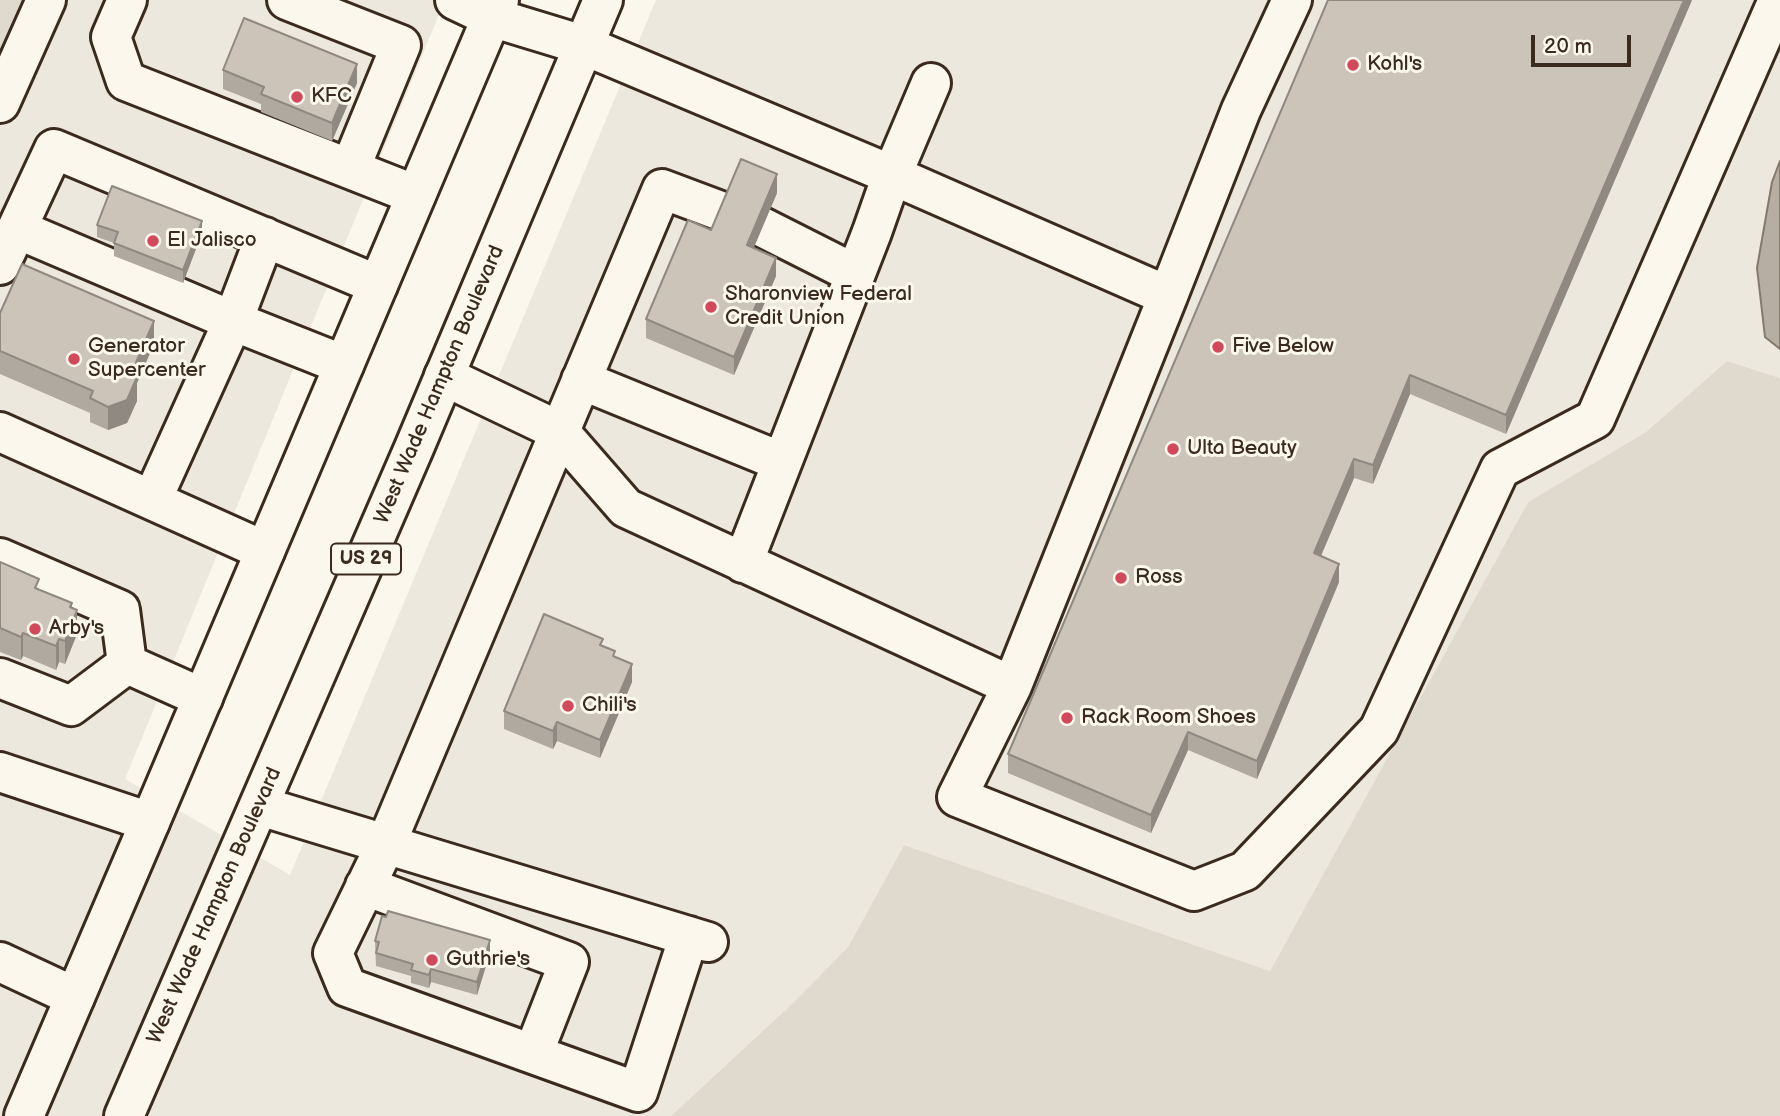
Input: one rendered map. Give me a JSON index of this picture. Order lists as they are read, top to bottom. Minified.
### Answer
{"streets":{"main road":["West Wade Hampton Boulevard","US 29"]},"places":["Kohl's","KFC","El Jalisco","Sharonview Federal Credit Union","Five Below","Generator Supercenter","Ulta Beauty","Ross","Arby's","Chili's","Rack Room Shoes","Guthrie's"],"scale_bar":"20 m"}
